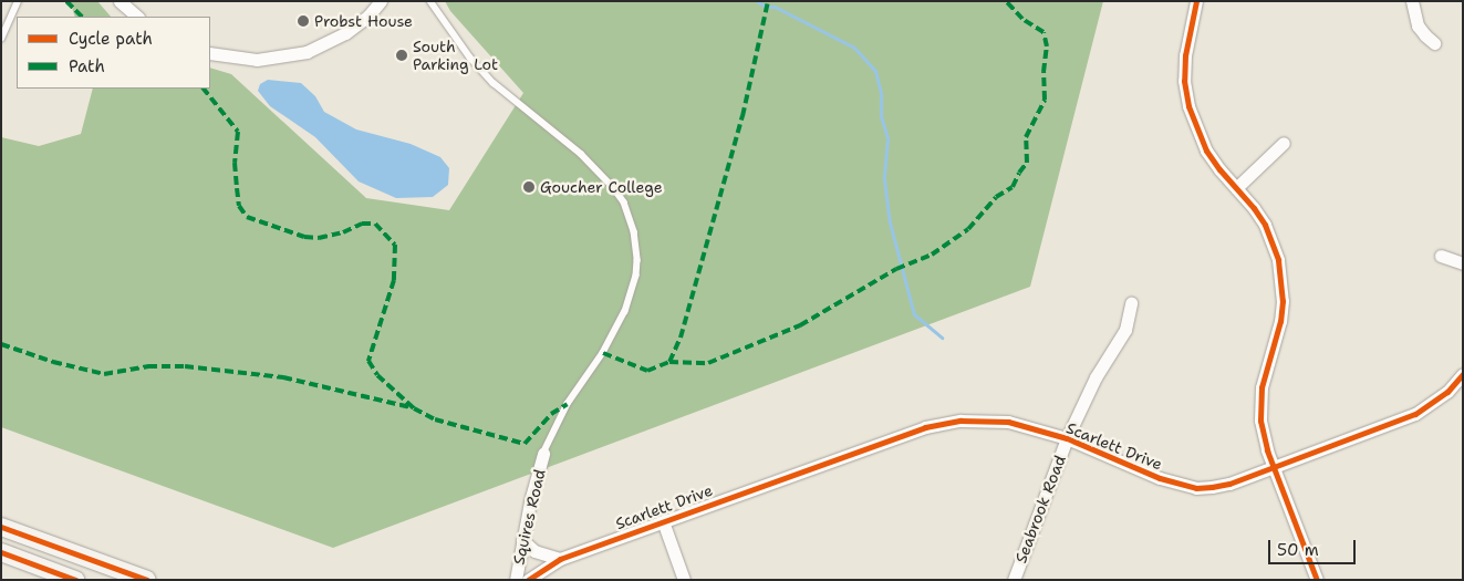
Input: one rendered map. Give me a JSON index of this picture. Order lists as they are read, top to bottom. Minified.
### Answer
{"streets":{"street":["Scarlett Drive","Seabrook Road","Squires Road"]},"crossings":[["Scarlett Drive","Seabrook Road"]],"places":["Probst House","South Parking Lot","Goucher College"],"legend":["Cycle path","Path"],"scale_bar":"50 m"}
